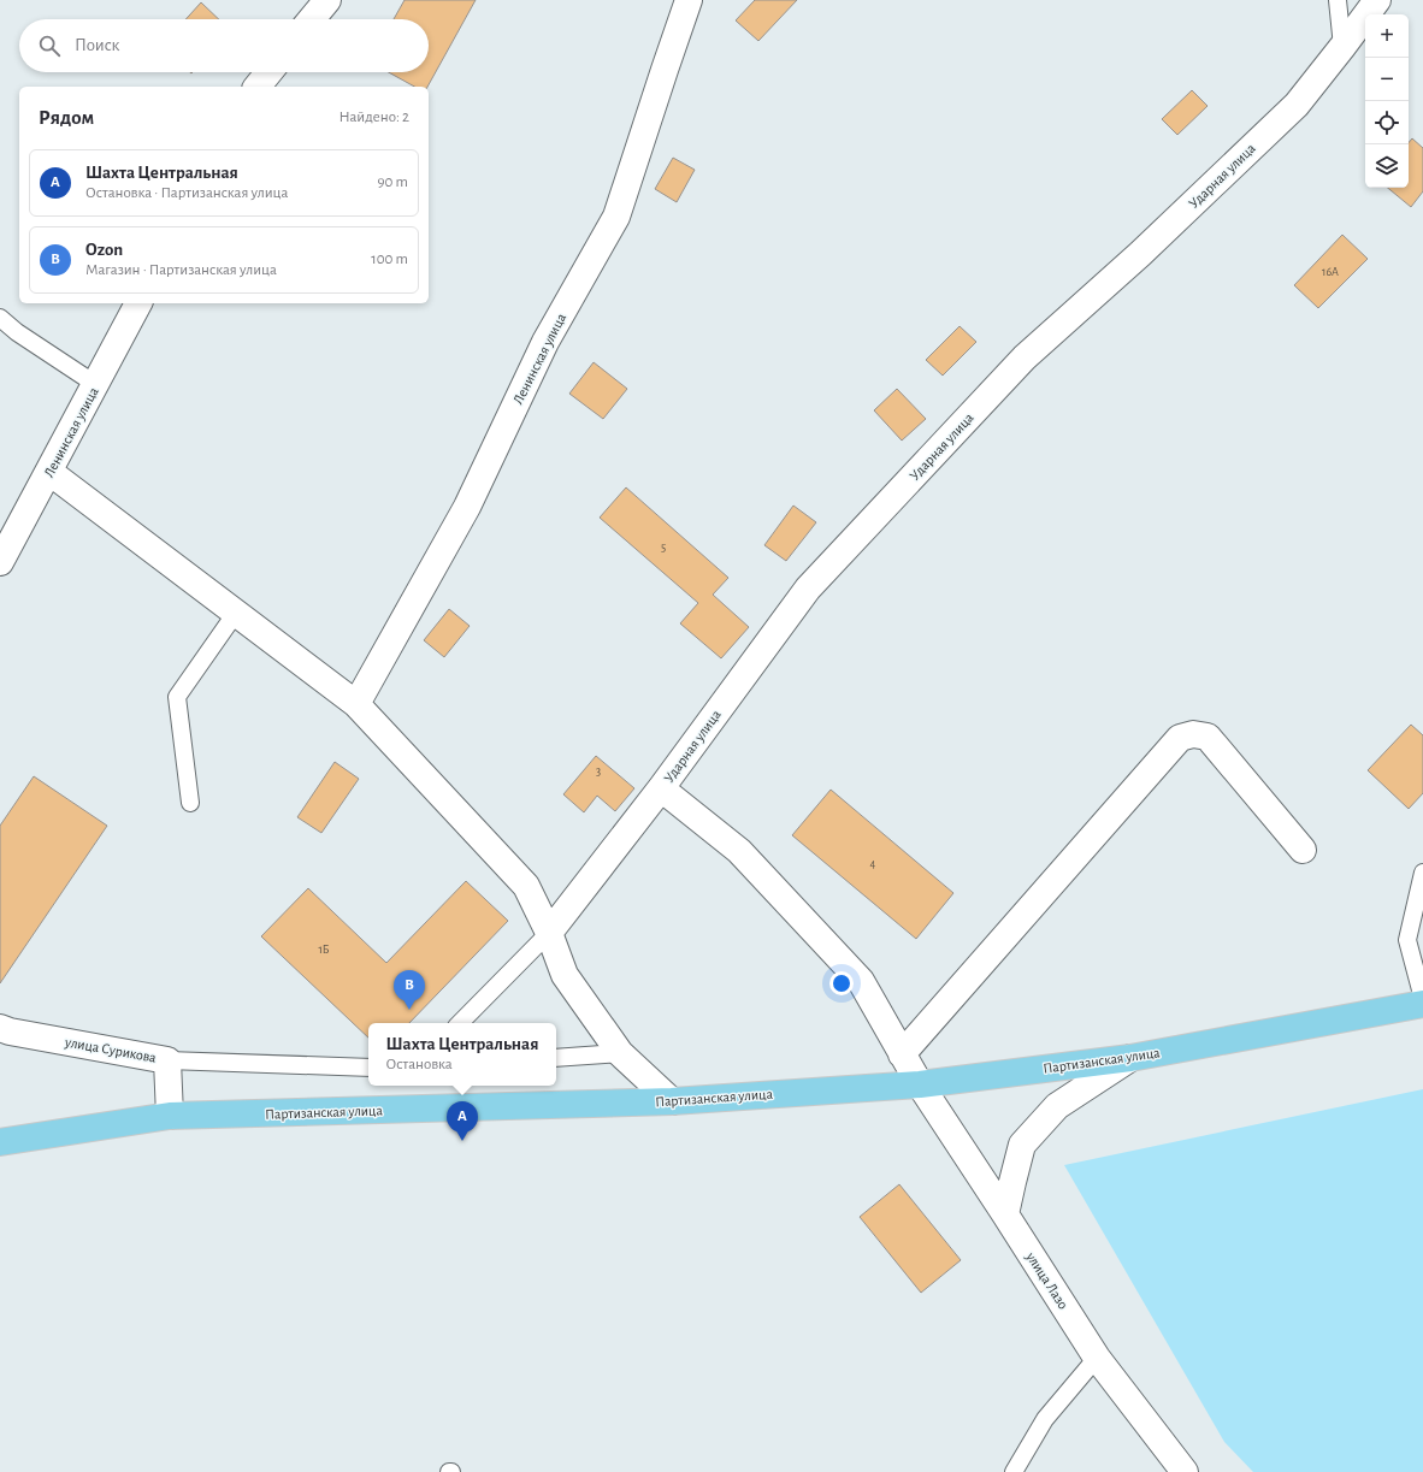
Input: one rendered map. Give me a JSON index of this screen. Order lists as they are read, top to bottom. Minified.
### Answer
{"streets":{"main road":["Партизанская улица"],"street":["Ударная улица","Ленинская улица","улица Сурикова","улица Лазо"]},"crossings":[["Ударная улица","улица Лазо"],["улица Сурикова","Партизанская улица"],["Партизанская улица","улица Лазо"]],"house_numbers":["16А","5","3","4","1Б"],"page":{"map_buttons":["+","−"],"search":"Поиск","heading":["Рядом","Найдено: 2"],"list":[{"mark":"A","name":"Шахта Центральная","note":"Остановка · Партизанская улица","value":"90 m"},{"mark":"B","name":"Ozon","note":"Магазин · Партизанская улица","value":"100 m"}],"pins":["B","A"],"popup":["Шахта Центральная","Остановка"]}}
